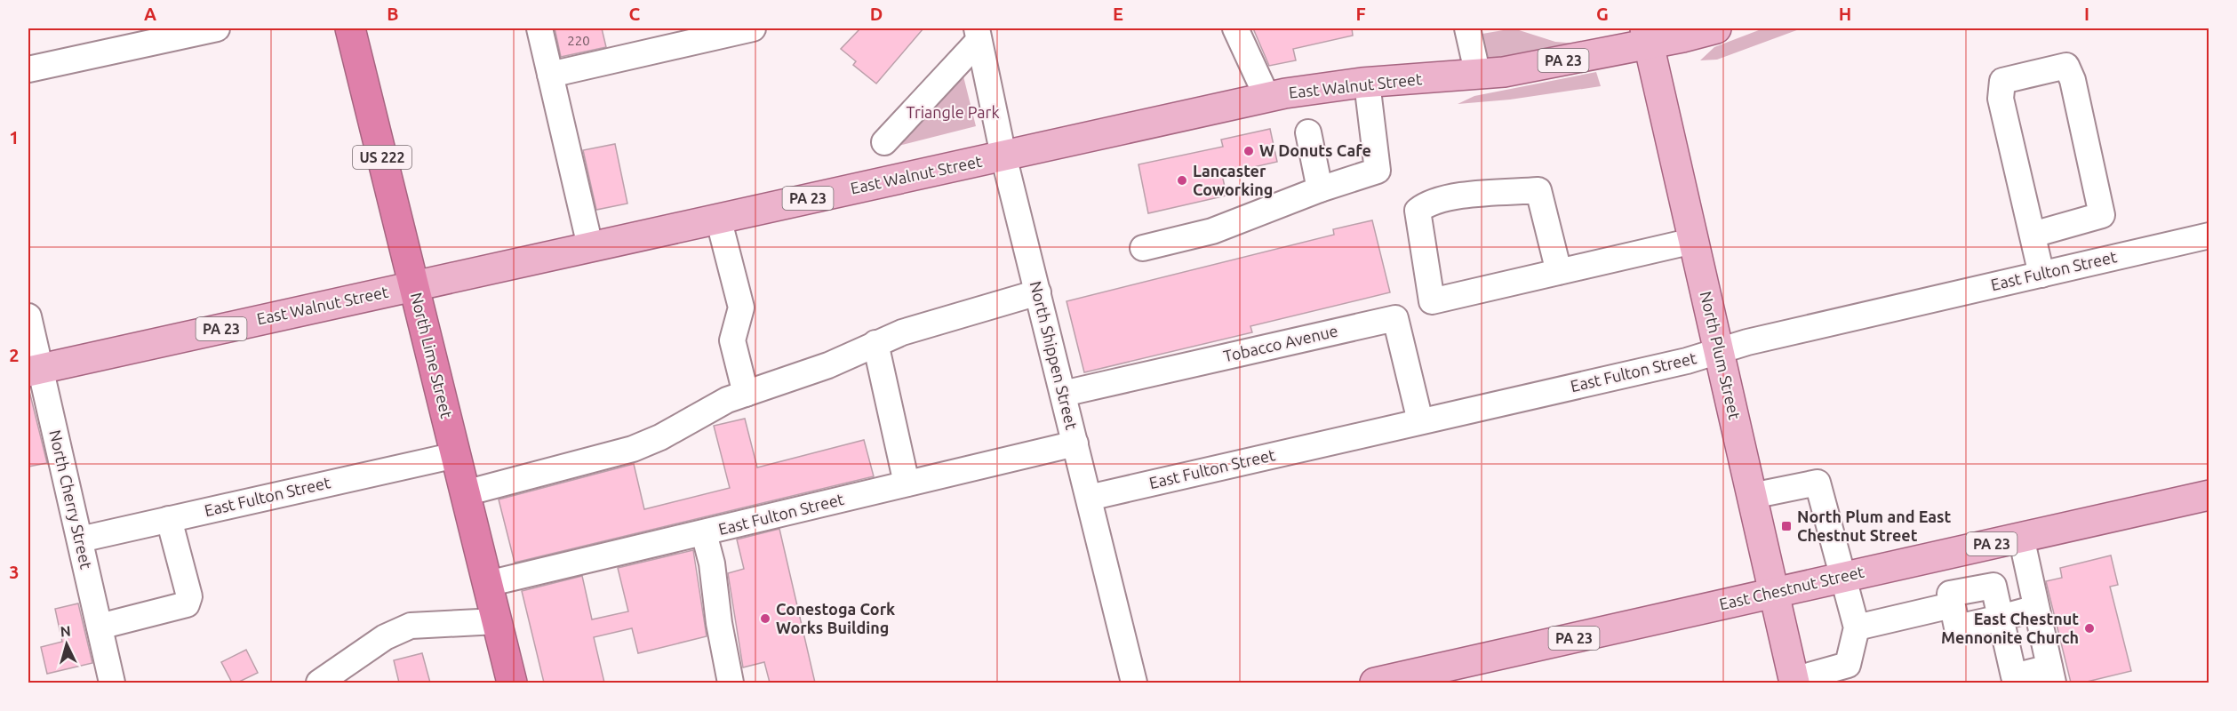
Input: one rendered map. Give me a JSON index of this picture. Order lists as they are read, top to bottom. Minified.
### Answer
{"streets":{"highway":["US 222","North Lime Street"],"main road":["PA 23","East Walnut Street","North Plum Street","East Chestnut Street"],"street":["East Fulton Street","Tobacco Avenue","North Shippen Street","North Cherry Street"]},"crossings":[["East Walnut Street","North Lime Street"],["East Walnut Street","North Shippen Street"],["East Walnut Street","North Plum Street"],["East Walnut Street","North Cherry Street"],["East Fulton Street","Tobacco Avenue"],["East Fulton Street","North Lime Street"],["East Fulton Street","North Shippen Street"],["East Fulton Street","North Plum Street"],["East Fulton Street","North Cherry Street"],["Tobacco Avenue","North Shippen Street"],["North Plum Street","East Chestnut Street"]],"parks":["Triangle Park"],"places":{"other":["W Donuts Cafe","Lancaster Coworking","Conestoga Cork Works Building","East Chestnut Mennonite Church"],"transit":["North Plum and East Chestnut Street"]},"house_numbers":["220"],"north":"top","grid":{"columns":["A","B","C","D","E","F","G","H","I"],"rows":["1","2","3"]}}
